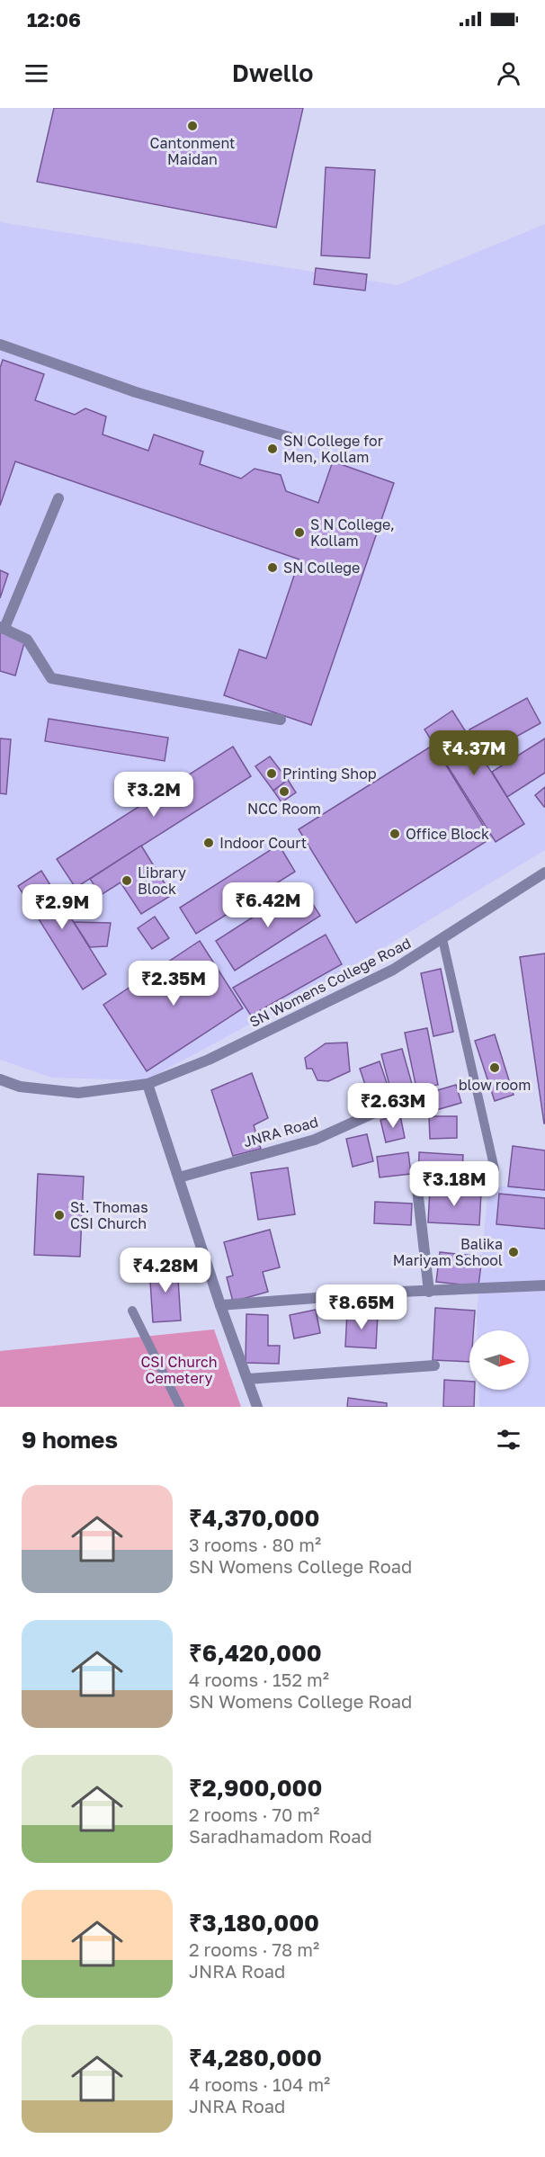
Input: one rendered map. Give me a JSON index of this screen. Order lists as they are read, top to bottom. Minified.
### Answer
{"streets":{"street":["SN Womens College Road","JNRA Road"]},"parks":["CSI Church Cemetery"],"places":["Cantonment Maidan","SN College for Men, Kollam","S N College, Kollam","SN College","Printing Shop","NCC Room","Office Block","Indoor Court","Library Block","blow room","St. Thomas CSI Church","Balika Mariyam School"],"north":"right","page":{"status":"12:06","header":"Dwello","price":["₹4.37M","₹3.2M","₹6.42M","₹2.9M","₹2.35M","₹2.63M","₹3.18M","₹4.28M","₹8.65M"],"heading":"9 homes","list":[{"name":"₹4,370,000","note":"3 rooms · 80 m² · SN Womens College Road"},{"name":"₹6,420,000","note":"4 rooms · 152 m² · SN Womens College Road"},{"name":"₹2,900,000","note":"2 rooms · 70 m² · Saradhamadom Road"},{"name":"₹3,180,000","note":"2 rooms · 78 m² · JNRA Road"},{"name":"₹4,280,000","note":"4 rooms · 104 m² · JNRA Road"}]}}
